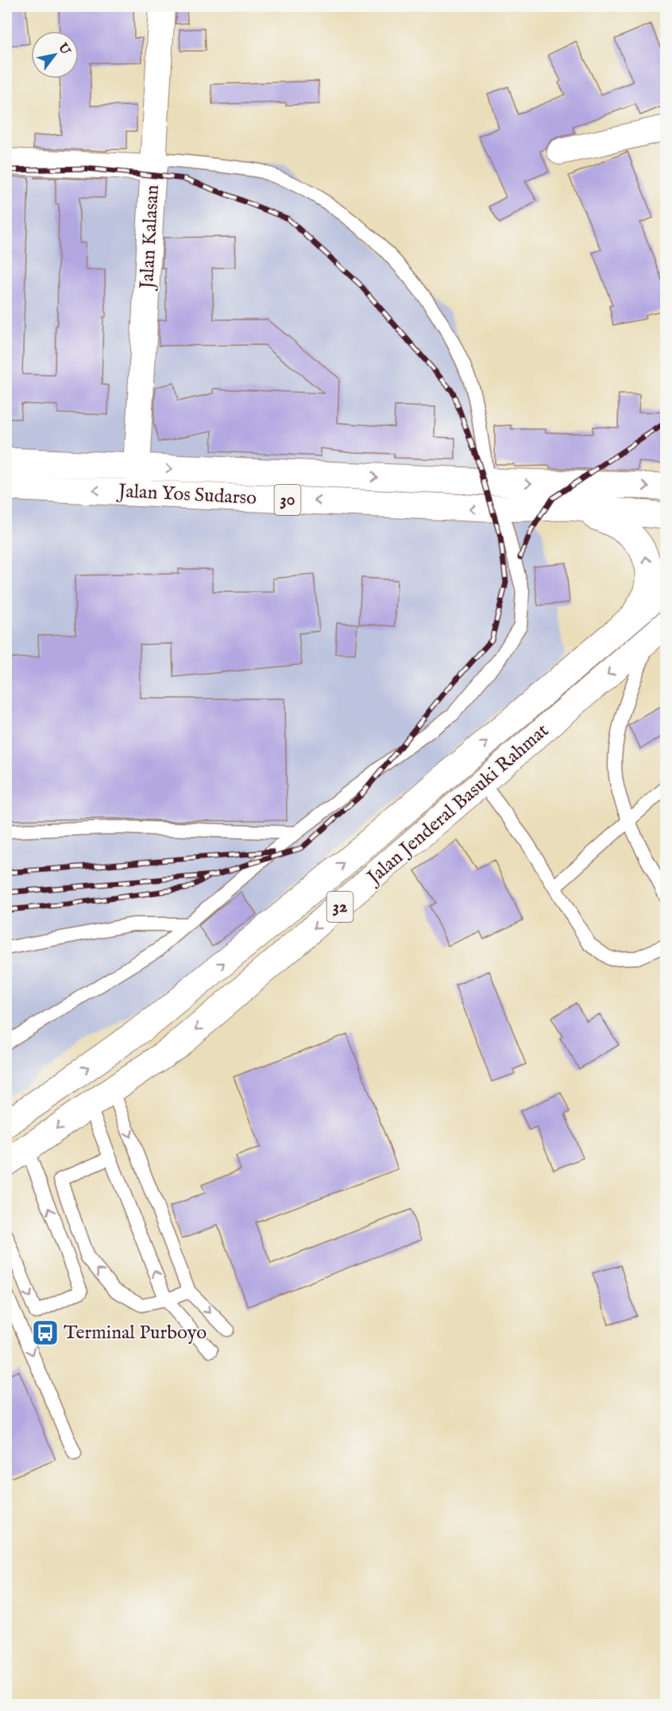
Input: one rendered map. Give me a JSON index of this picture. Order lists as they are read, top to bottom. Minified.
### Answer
{"streets":{"highway":["Jalan Yos Sudarso","30","Jalan Jenderal Basuki Rahmat","32"],"street":["Jalan Kalasan"]},"crossings":[["Jalan Kalasan","Jalan Yos Sudarso"],["Jalan Yos Sudarso","30"],["30","Jalan Jenderal Basuki Rahmat"],["30","32"],["Jalan Jenderal Basuki Rahmat","32"]],"places":{"bus stop":["Terminal Purboyo"]},"north":"top right"}
